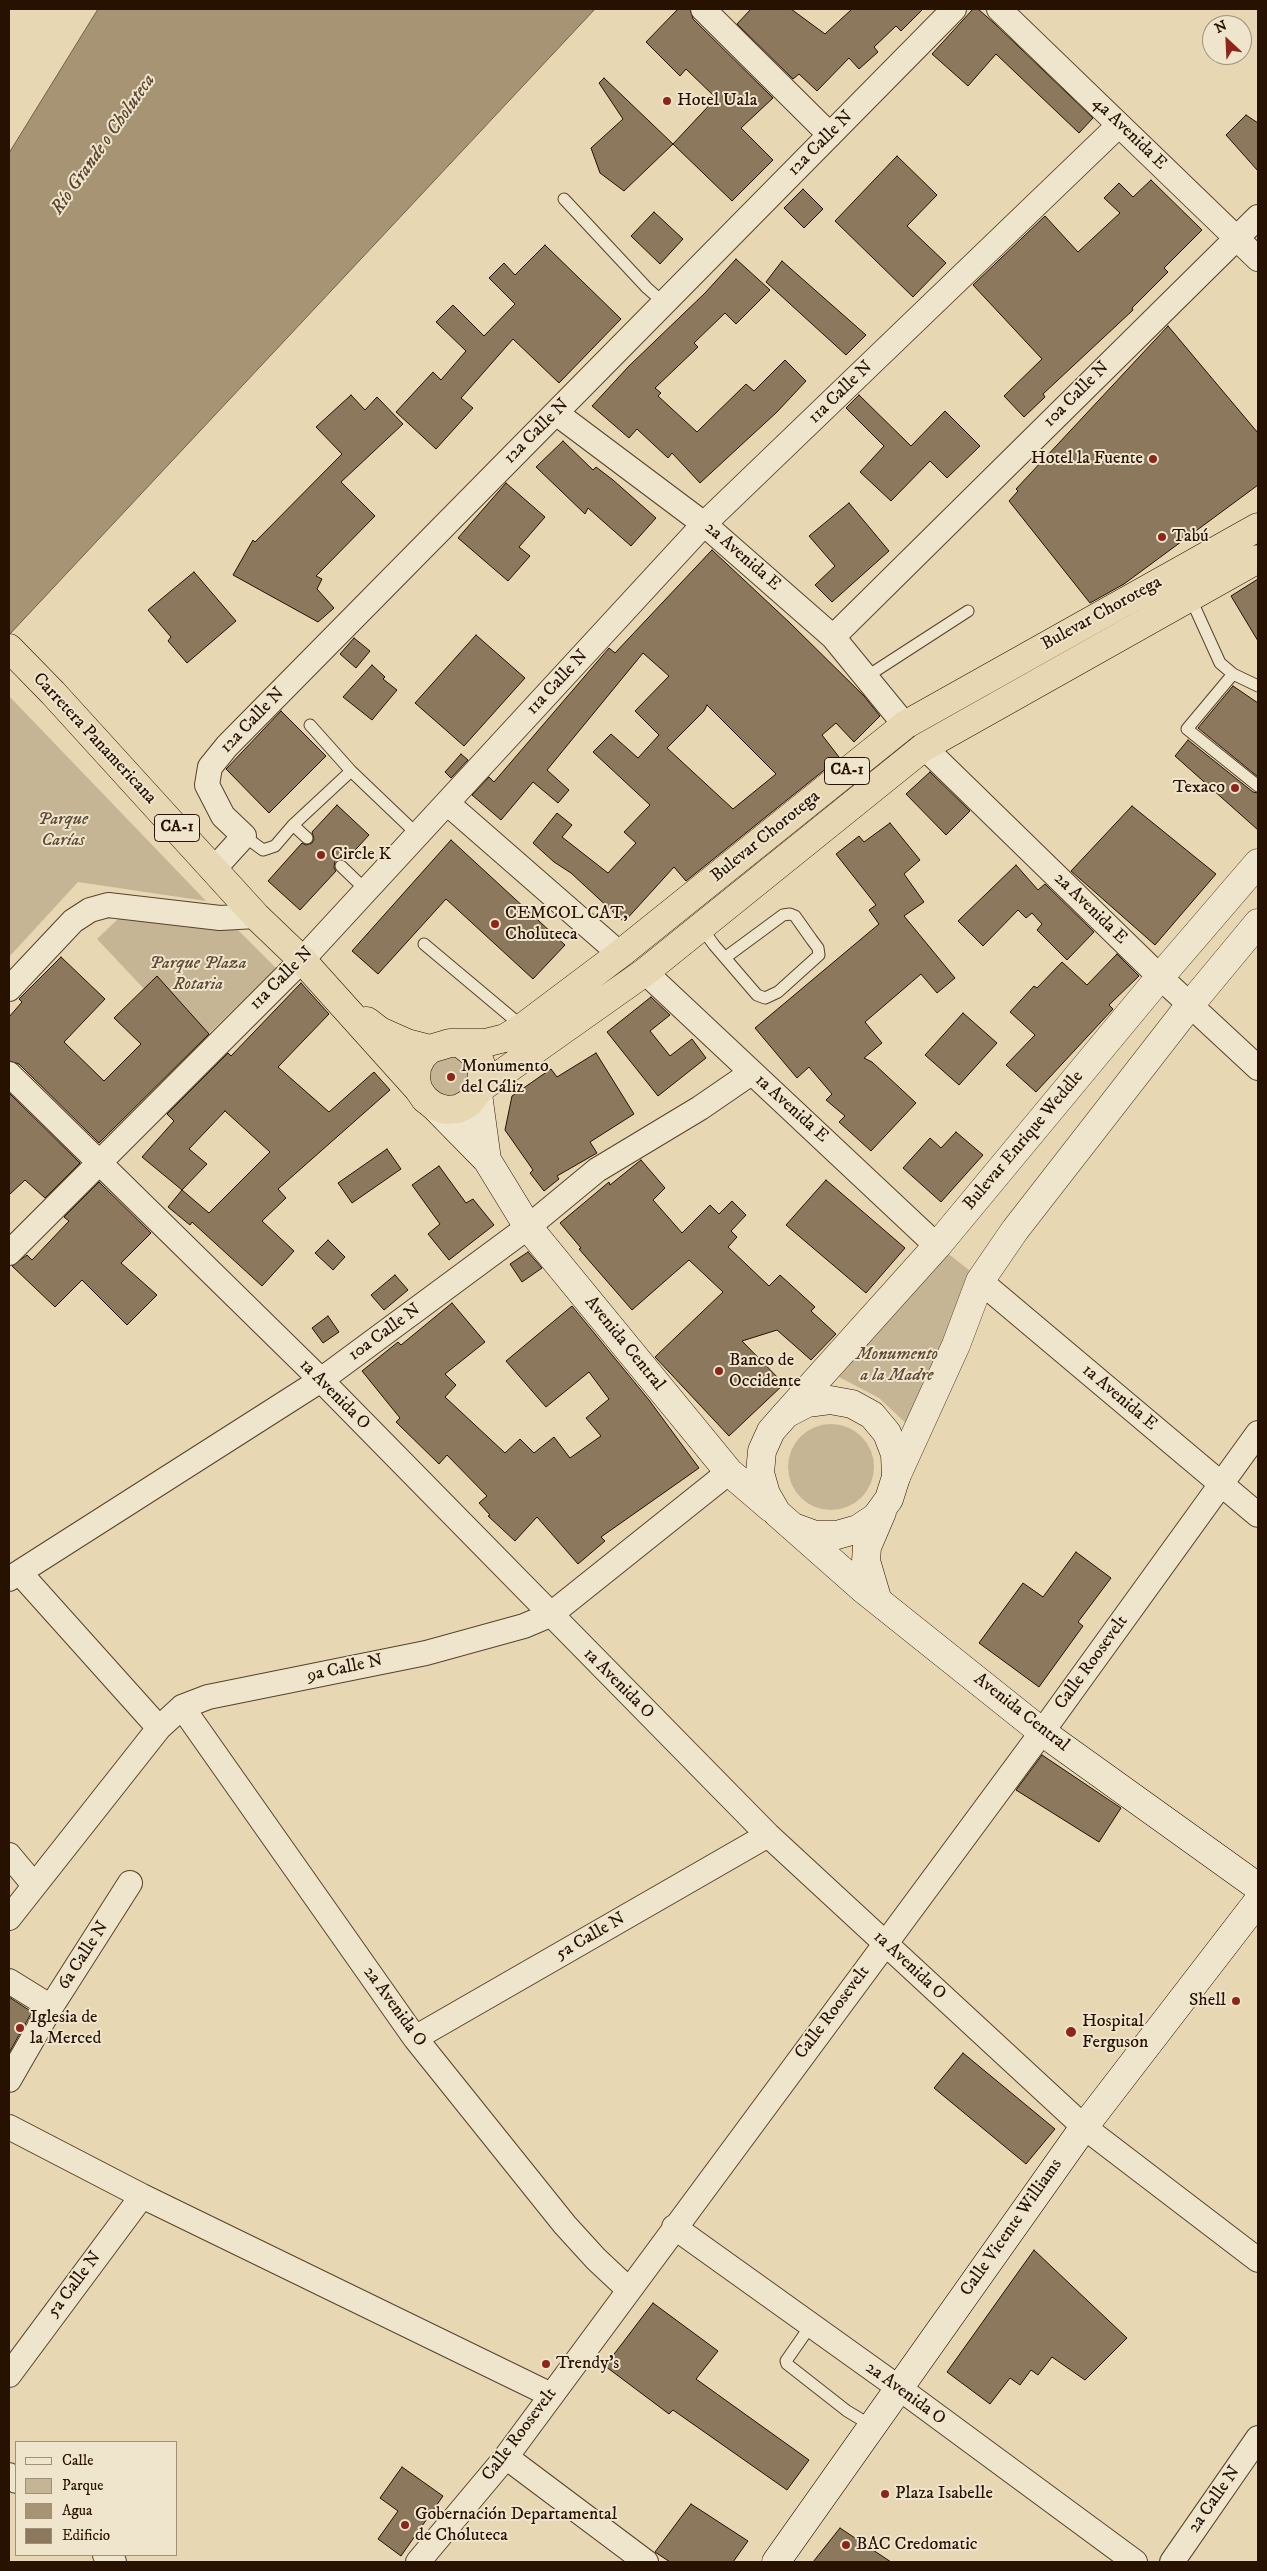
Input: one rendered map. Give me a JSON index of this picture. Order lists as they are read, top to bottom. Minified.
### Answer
{"streets":{"highway":["Bulevar Chorotega","Carretera Panamericana","CA-1"],"main road":["Bulevar Enrique Weddle","Avenida Central","Calle Vicente Williams"],"street":["4a Avenida E","12a Calle N","11a Calle N","10a Calle N","2a Avenida E","1a Avenida E","1a Avenida O","Calle Roosevelt","9a Calle N","5a Calle N","6a Calle N","2a Avenida O","2a Calle N"]},"crossings":[["4a Avenida E","11a Calle N"],["4a Avenida E","10a Calle N"],["12a Calle N","2a Avenida E"],["11a Calle N","2a Avenida E"],["11a Calle N","Carretera Panamericana"],["11a Calle N","1a Avenida O"],["10a Calle N","2a Avenida E"],["10a Calle N","1a Avenida E"],["10a Calle N","Avenida Central"],["10a Calle N","1a Avenida O"],["2a Avenida E","Bulevar Chorotega"],["2a Avenida E","Bulevar Enrique Weddle"],["Bulevar Chorotega","Carretera Panamericana"],["Bulevar Chorotega","CA-1"],["Bulevar Chorotega","1a Avenida E"],["Bulevar Chorotega","Avenida Central"],["Carretera Panamericana","CA-1"],["Carretera Panamericana","Avenida Central"],["CA-1","Avenida Central"],["1a Avenida E","Bulevar Enrique Weddle"],["1a Avenida E","Calle Roosevelt"],["Bulevar Enrique Weddle","Avenida Central"],["Bulevar Enrique Weddle","9a Calle N"],["Avenida Central","Calle Roosevelt"],["Avenida Central","9a Calle N"],["1a Avenida O","Calle Roosevelt"],["1a Avenida O","9a Calle N"],["1a Avenida O","5a Calle N"],["1a Avenida O","Calle Vicente Williams"],["Calle Roosevelt","2a Avenida O"],["9a Calle N","2a Avenida O"],["5a Calle N","2a Avenida O"],["2a Avenida O","Calle Vicente Williams"]],"water":["Río Grande o Choluteca"],"parks":["Parque Carías","Parque Plaza Rotaria","Monumento a la Madre"],"places":["Hotel Uala","Hotel la Fuente","Tabú","Texaco","Circle K","CEMCOL CAT, Choluteca","Monumento del Cáliz","Banco de Occidente","Shell","Iglesia de la Merced","Hospital Ferguson","Trendy's","Plaza Isabelle","Gobernación Departamental de Choluteca","BAC Credomatic"],"legend":["Calle","Parque","Agua","Edificio"],"north":"top left"}
